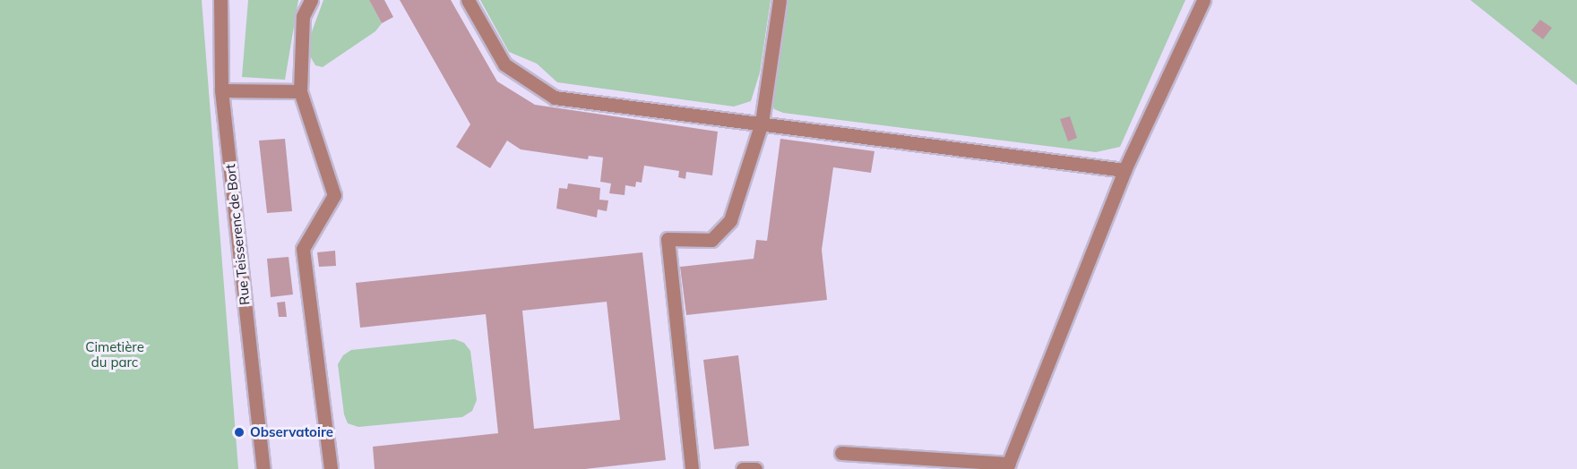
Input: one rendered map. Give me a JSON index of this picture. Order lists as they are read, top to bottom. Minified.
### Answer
{"streets":{"street":["Rue Teisserenc de Bort"]},"parks":["Cimetière du parc"],"places":["Observatoire"]}
